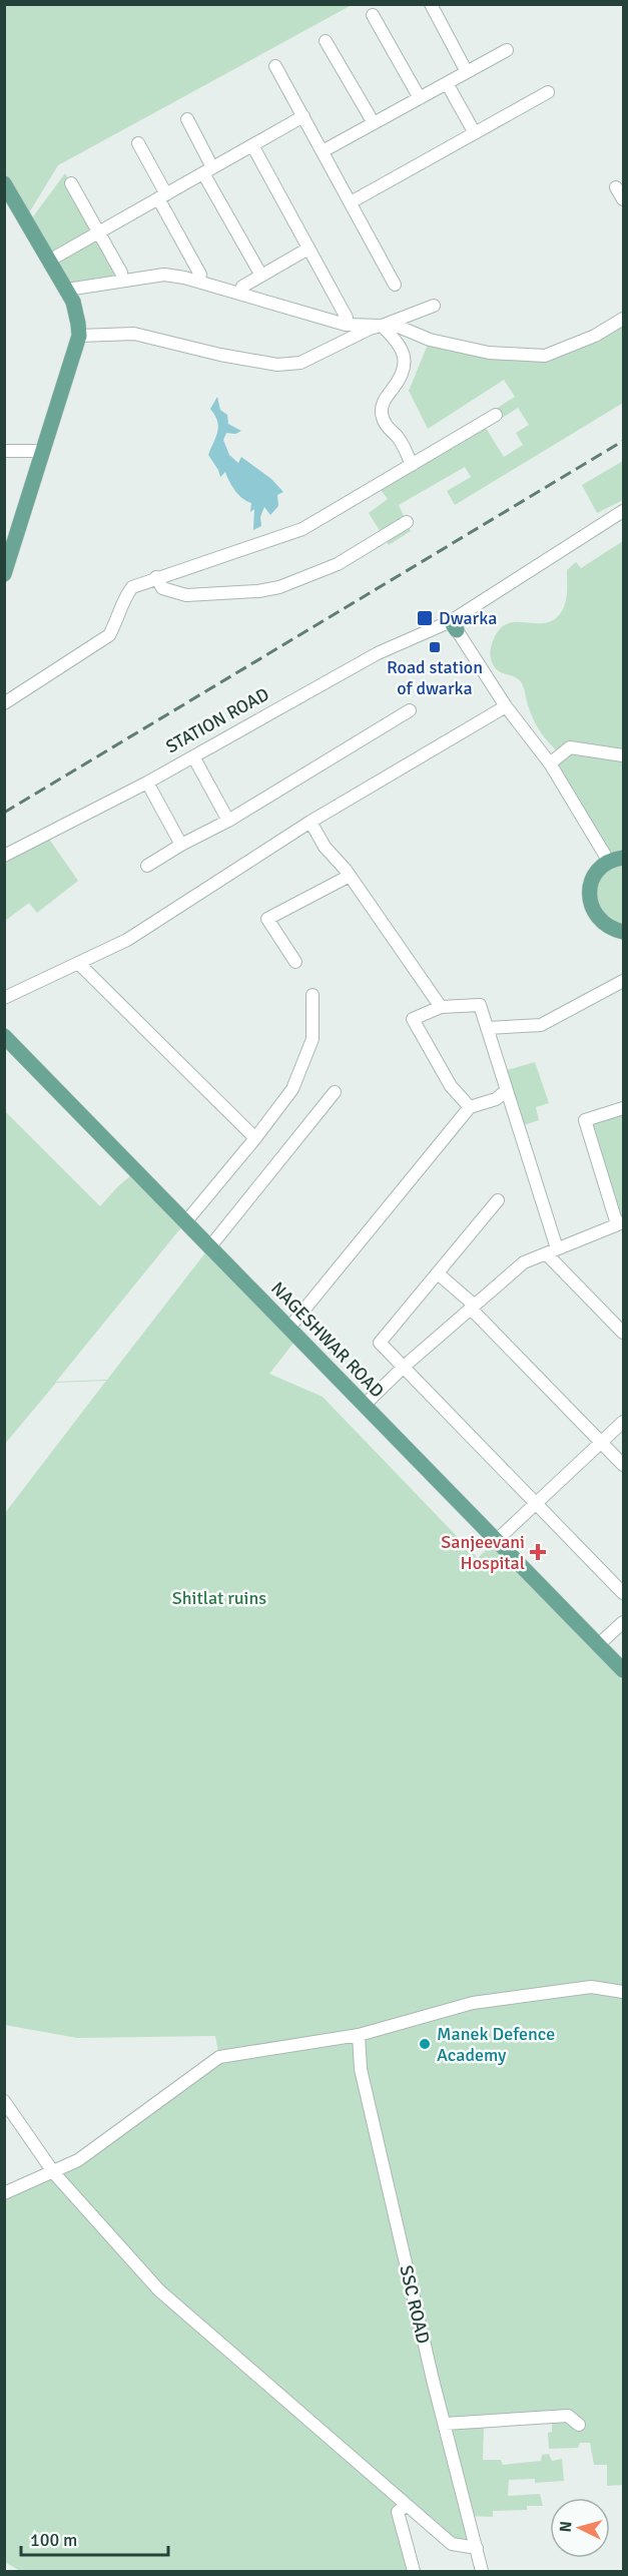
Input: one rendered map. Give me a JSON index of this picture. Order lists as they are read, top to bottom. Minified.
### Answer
{"streets":{"main road":["NAGESHWAR ROAD"],"street":["STATION ROAD","SSC ROAD"]},"parks":["Shitlat ruins"],"places":{"transit":["Dwarka","Road station of dwarka"],"health":["Sanjeevani Hospital"],"other":["Manek Defence Academy"]},"scale_bar":"100 m","north":"left"}
